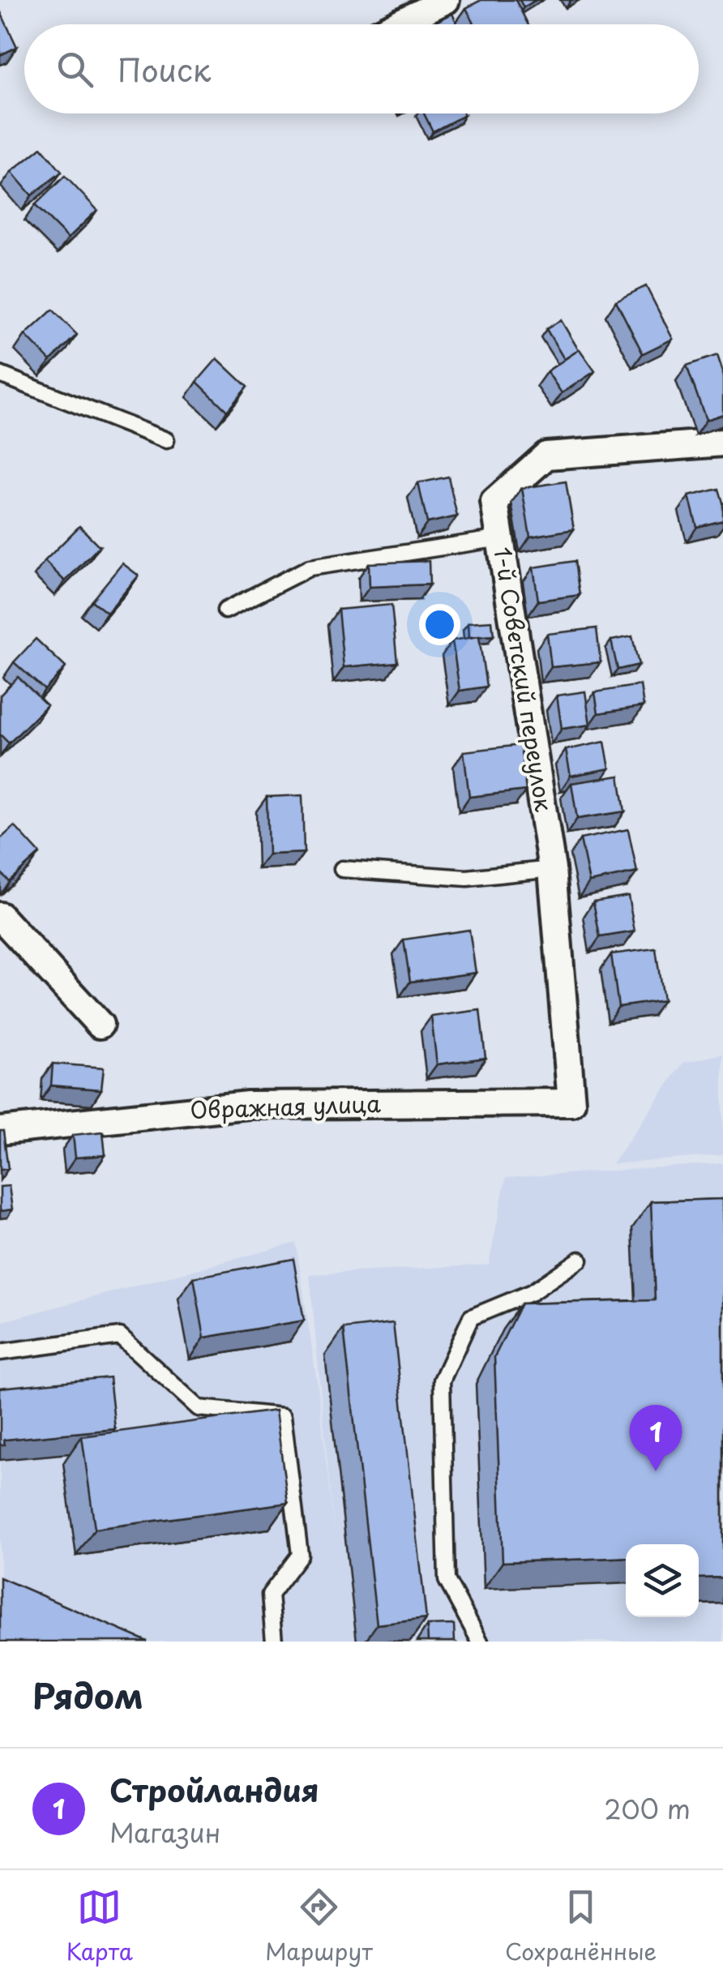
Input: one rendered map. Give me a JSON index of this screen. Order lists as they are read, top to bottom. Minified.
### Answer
{"streets":{"street":["1-й Советский переулок","Овражная улица"]},"crossings":[["1-й Советский переулок","Овражная улица"]],"page":{"search":"Поиск","pins":"1","heading":"Рядом","list":[{"mark":"1","name":"Стройландия","note":"Магазин","value":"200 m"}],"nav":["Карта","Маршрут","Сохранённые"]}}
